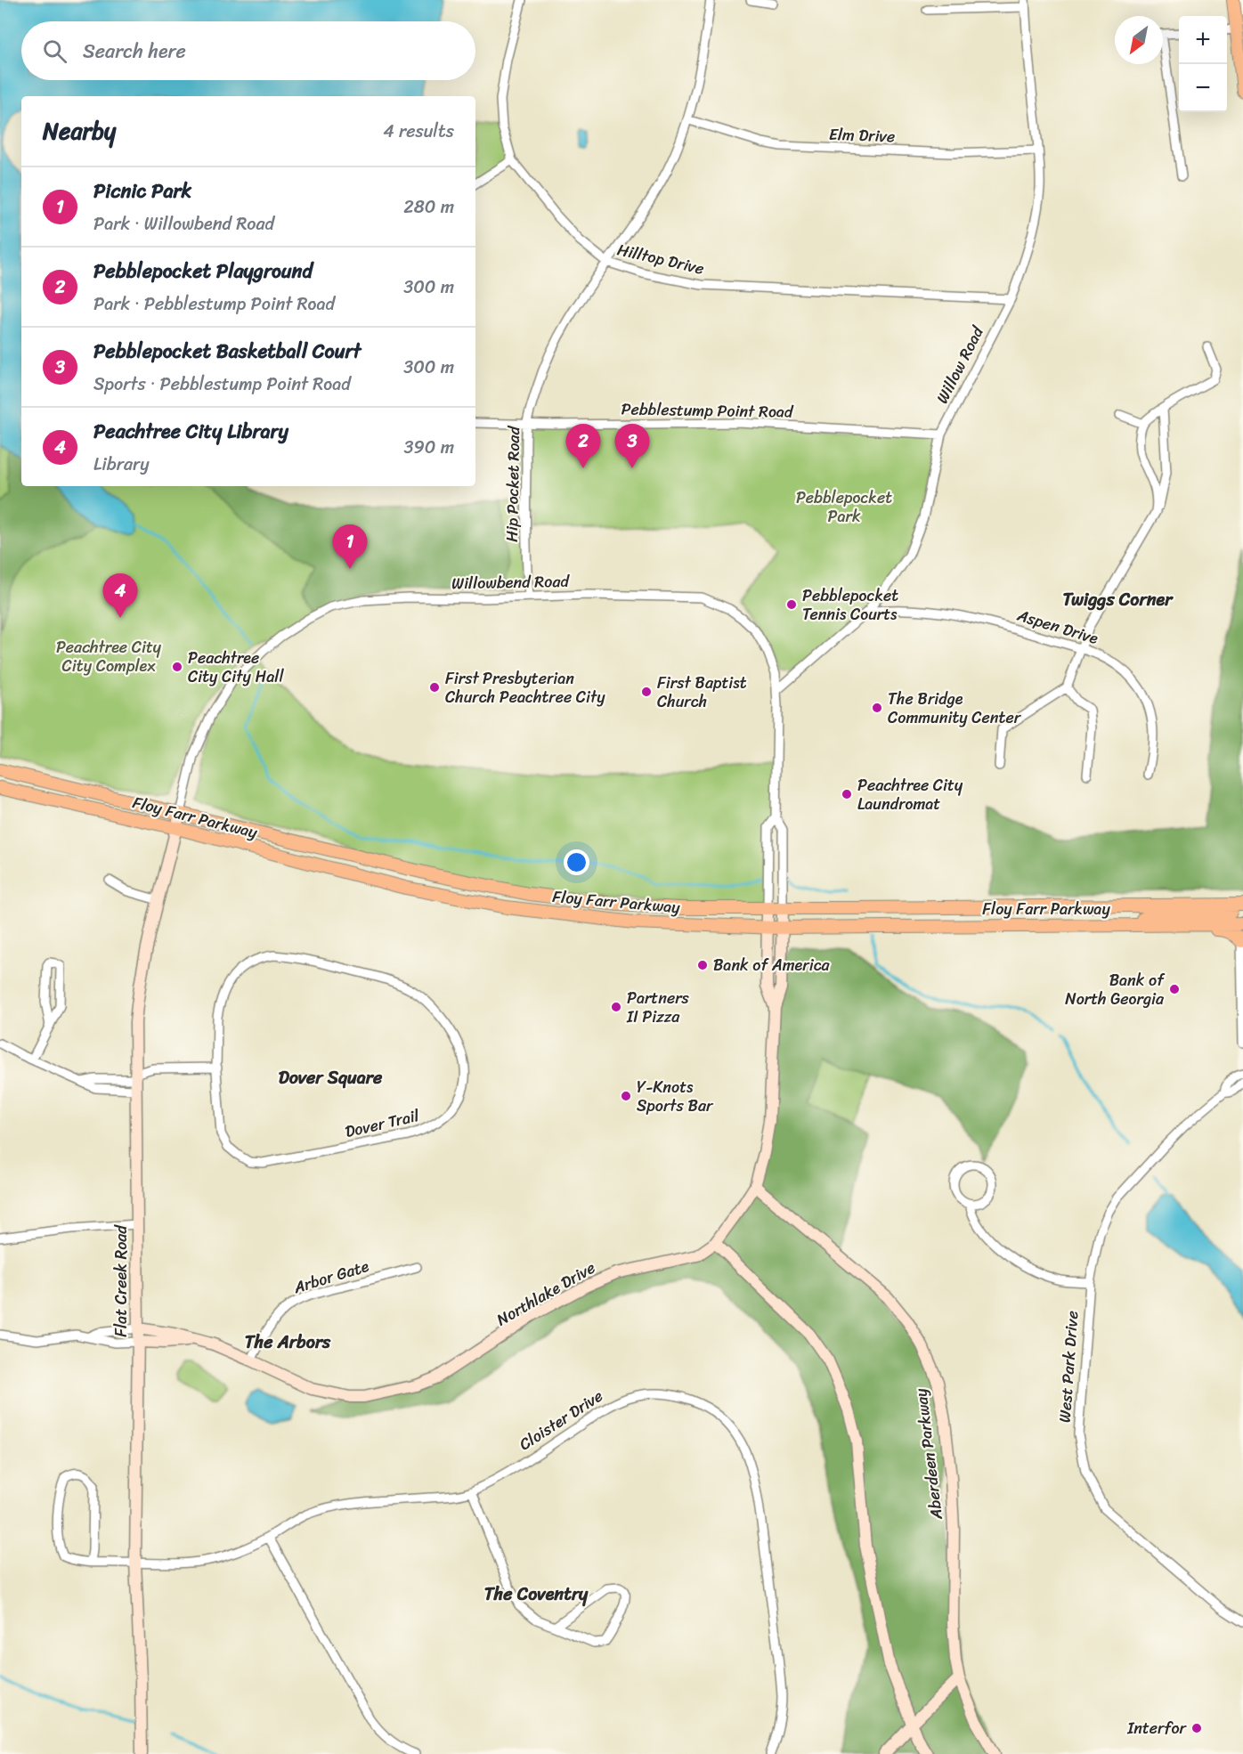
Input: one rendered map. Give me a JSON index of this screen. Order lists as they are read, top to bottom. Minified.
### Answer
{"streets":{"main road":["Floy Farr Parkway"],"street":["Elm Drive","Hilltop Drive","Willow Road","Pebblestump Point Road","Hip Pocket Road","Willowbend Road","Aspen Drive","Dover Trail","Arbor Gate","Flat Creek Road","Northlake Drive","West Park Drive","Cloister Drive","Aberdeen Parkway"]},"crossings":[["Elm Drive","Willow Road"],["Elm Drive","Hip Pocket Road"],["Hilltop Drive","Willow Road"],["Hilltop Drive","Hip Pocket Road"],["Willow Road","Pebblestump Point Road"],["Willow Road","Willowbend Road"],["Willow Road","Aspen Drive"],["Pebblestump Point Road","Hip Pocket Road"],["Hip Pocket Road","Willowbend Road"],["Willowbend Road","Floy Farr Parkway"],["Willowbend Road","Flat Creek Road"],["Willowbend Road","Northlake Drive"],["Floy Farr Parkway","Flat Creek Road"],["Floy Farr Parkway","Northlake Drive"],["Arbor Gate","Northlake Drive"],["Flat Creek Road","Northlake Drive"],["Flat Creek Road","Cloister Drive"],["Northlake Drive","Aberdeen Parkway"]],"districts":["Twiggs Corner","Dover Square","The Arbors","The Coventry"],"parks":["Pebblepocket Park","Peachtree City City Complex"],"places":["Pebblepocket Tennis Courts","Peachtree City City Hall","First Presbyterian Church Peachtree City","First Baptist Church","The Bridge Community Center","Peachtree City Laundromat","Bank of America","Bank of North Georgia","Partners II Pizza","Y-Knots Sports Bar","Interfor"],"north":"bottom left","page":{"map_buttons":["+","−"],"search":"Search here","heading":["Nearby","4 results"],"list":[{"mark":"1","name":"Picnic Park","note":"Park · Willowbend Road","value":"280 m"},{"mark":"2","name":"Pebblepocket Playground","note":"Park · Pebblestump Point Road","value":"300 m"},{"mark":"3","name":"Pebblepocket Basketball Court","note":"Sports · Pebblestump Point Road","value":"300 m"},{"mark":"4","name":"Peachtree City Library","note":"Library","value":"390 m"}],"pins":["2","3","1","4"]}}
